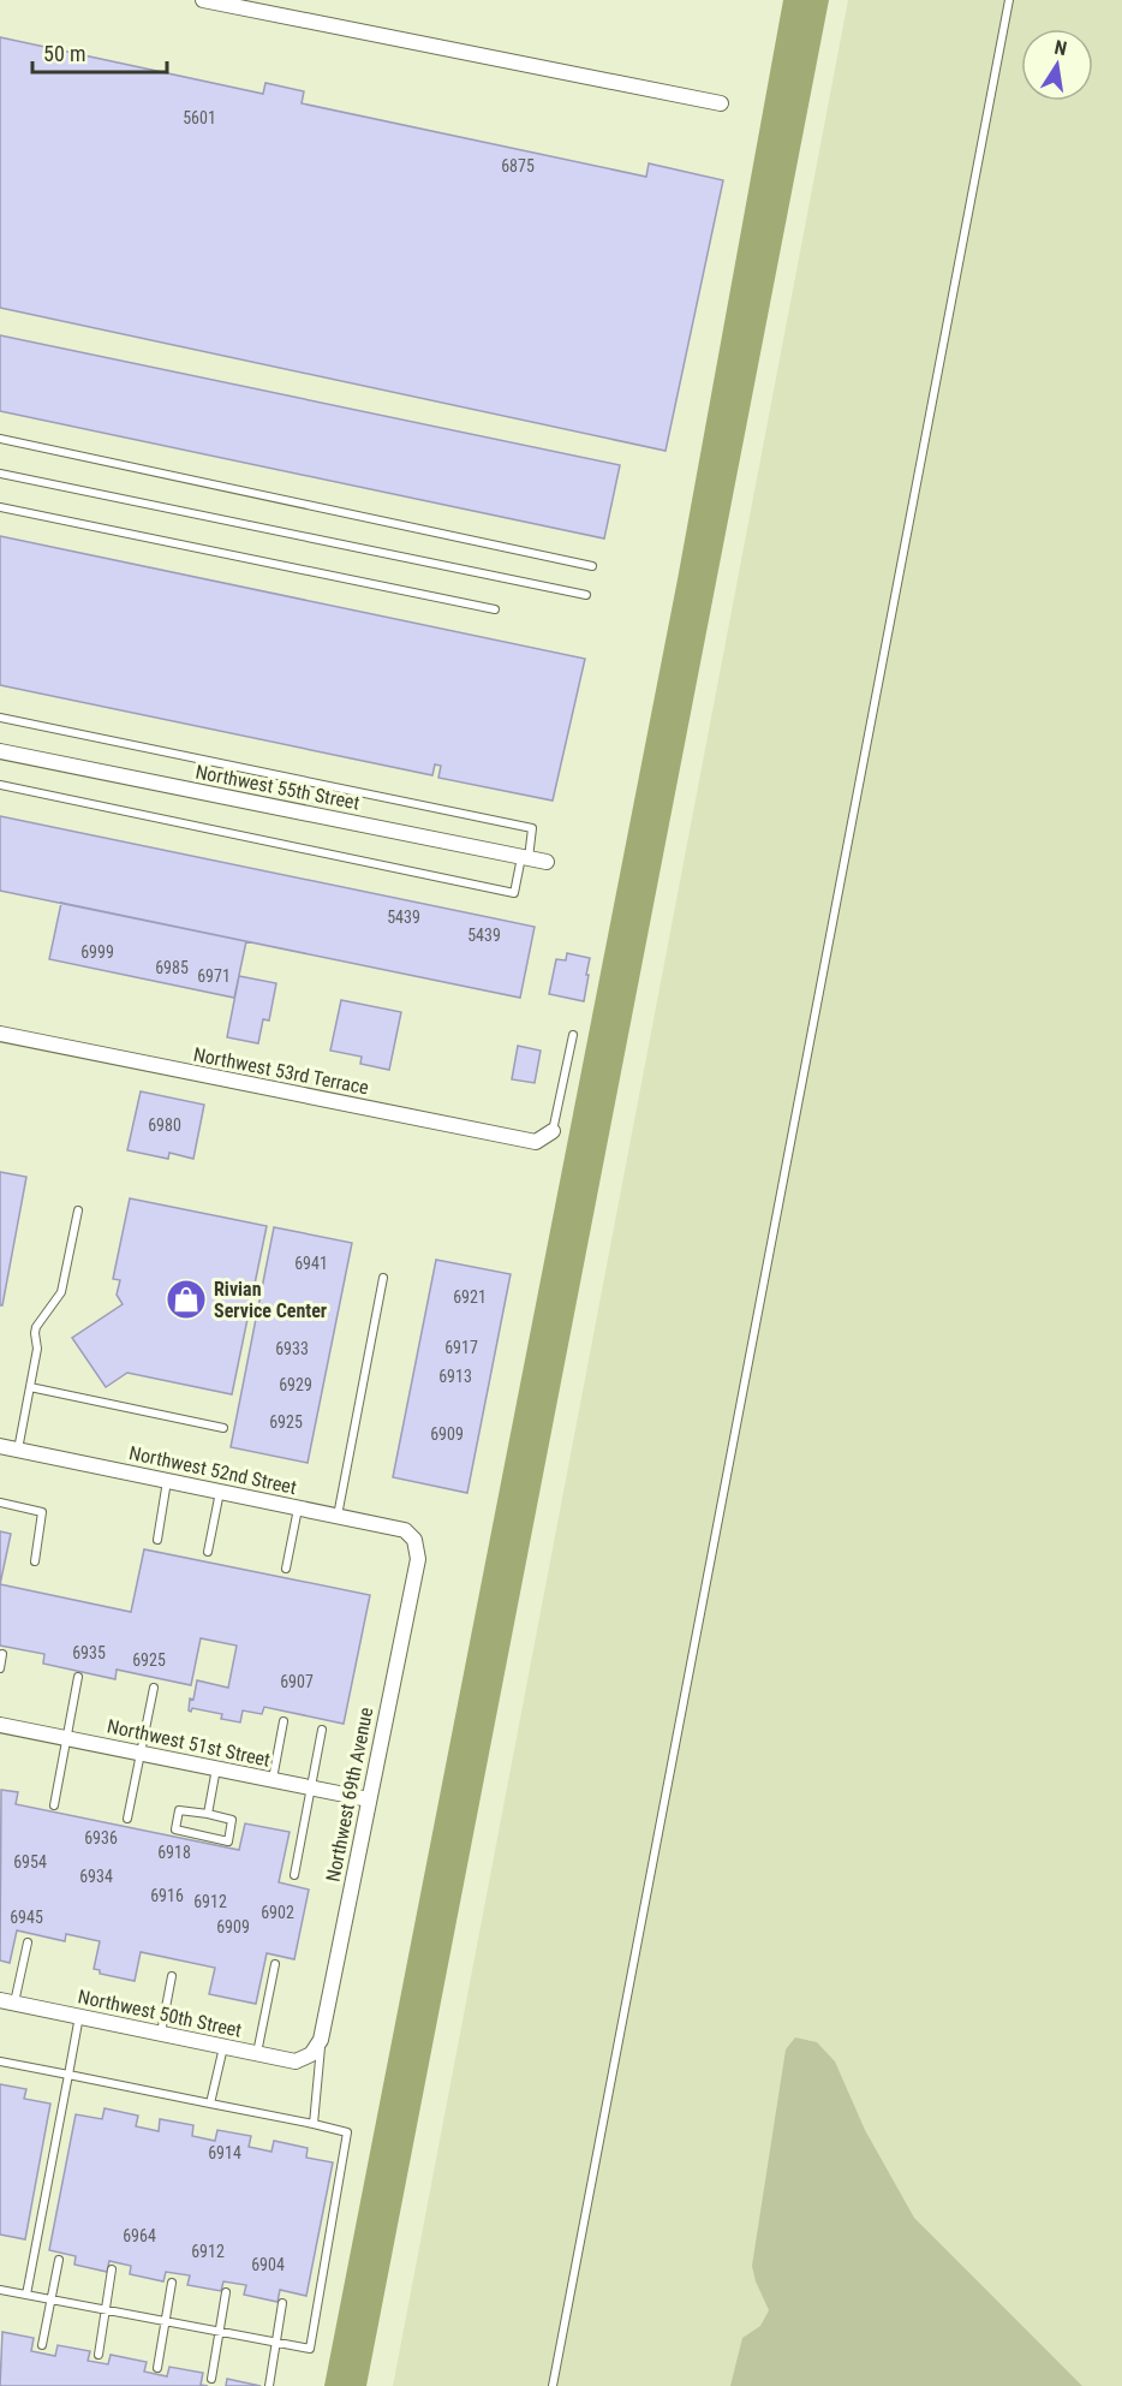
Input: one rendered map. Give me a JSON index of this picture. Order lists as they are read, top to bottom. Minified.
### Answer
{"streets":{"street":["Northwest 55th Street","Northwest 53rd Terrace","Northwest 52nd Street","Northwest 51st Street","Northwest 69th Avenue","Northwest 50th Street"]},"crossings":[["Northwest 52nd Street","Northwest 69th Avenue"],["Northwest 51st Street","Northwest 69th Avenue"],["Northwest 69th Avenue","Northwest 50th Street"]],"places":{"shop":["Rivian Service Center"]},"house_numbers":["5601","6875","5439","5439","6999","6985","6971","6980","6941","6921","6917","6933","6913","6929","6925","6909","6935","6925","6907","6936","6918","6954","6934","6916","6912","6902","6945","6909","6914","6964","6912","6904"],"scale_bar":"50 m","north":"top"}
